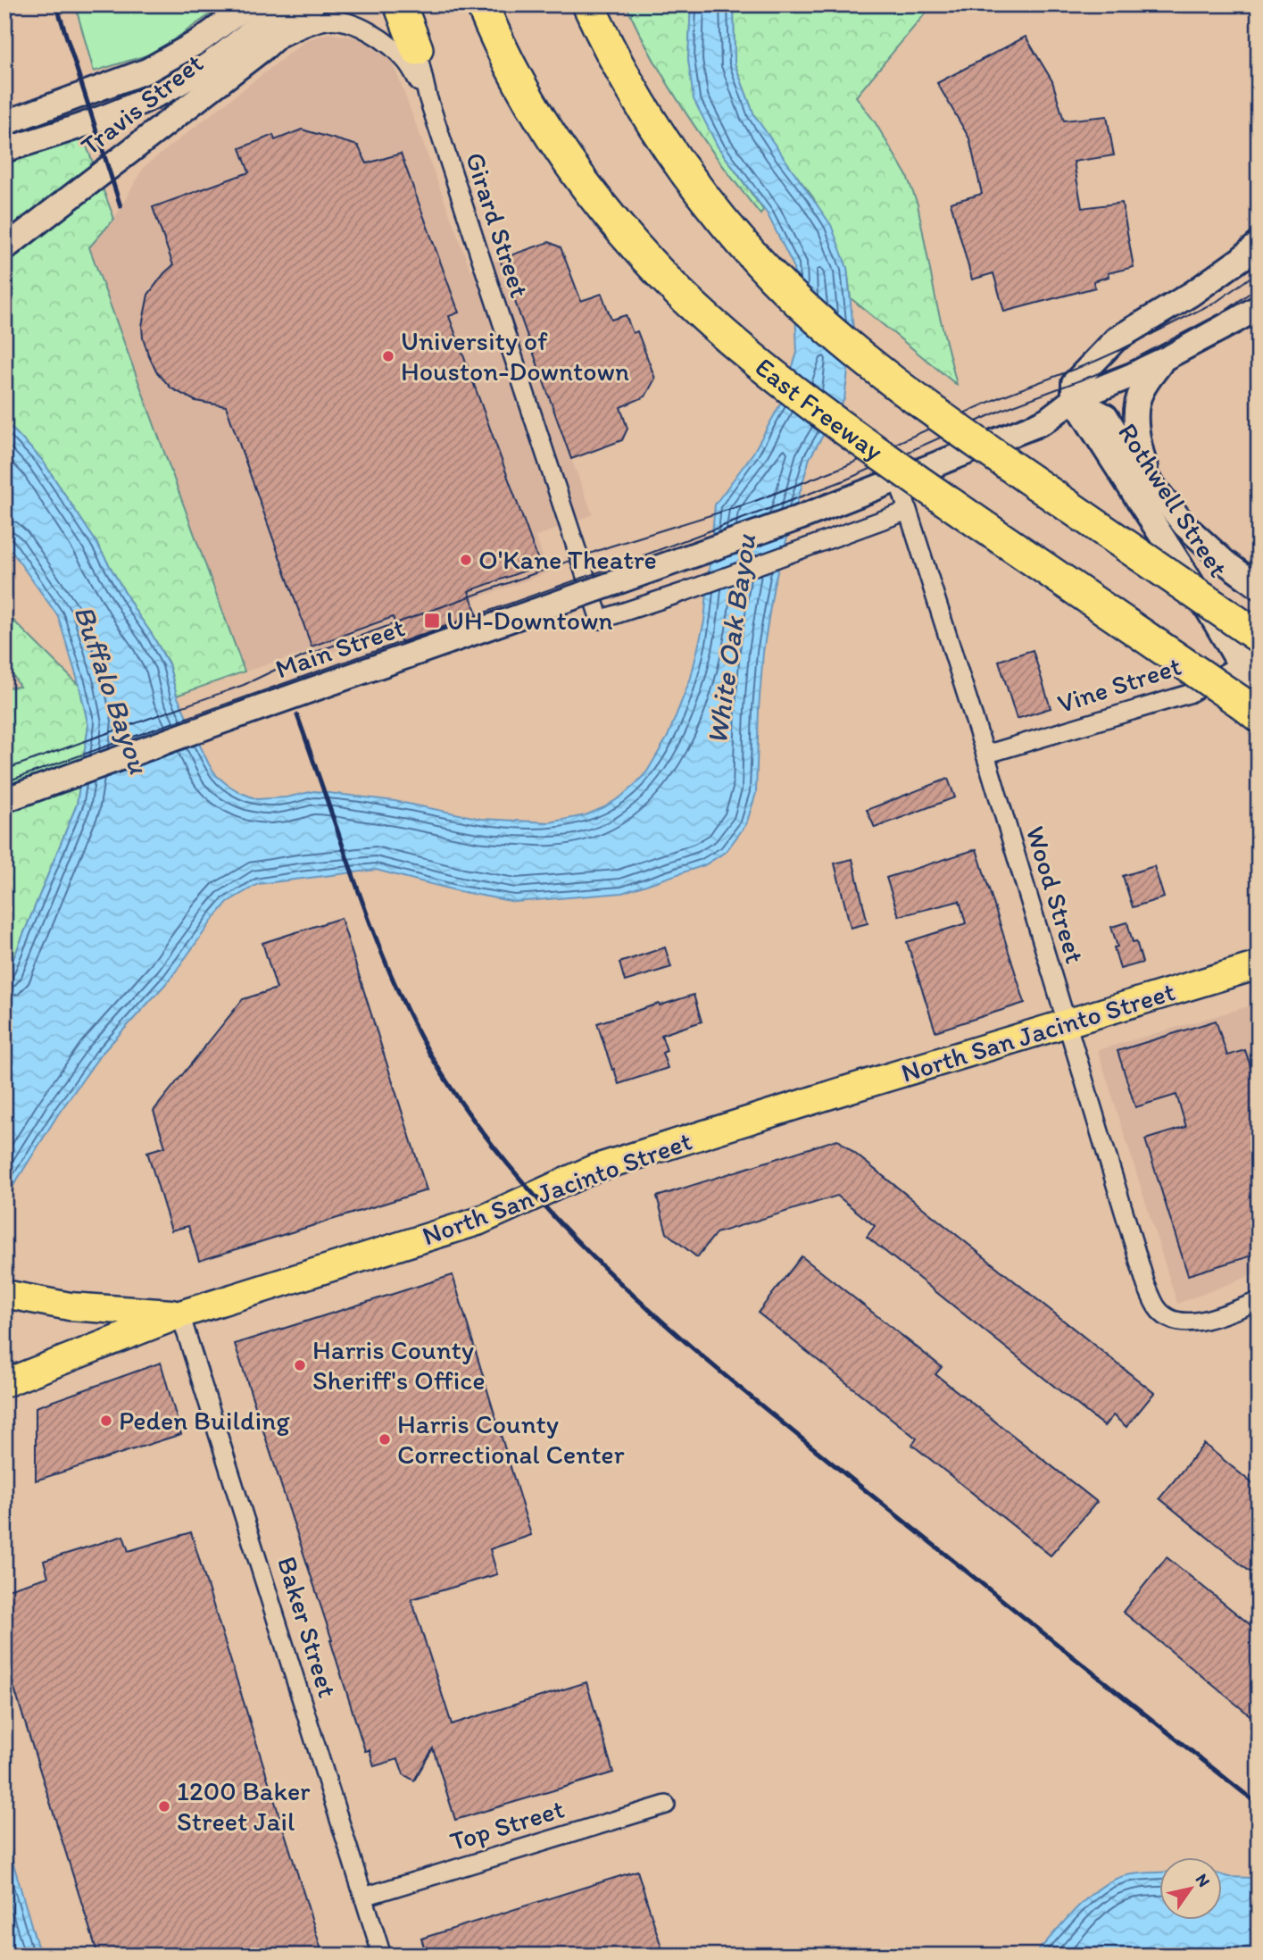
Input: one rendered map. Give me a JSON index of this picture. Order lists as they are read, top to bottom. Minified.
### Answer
{"streets":{"highway":["East Freeway"],"main road":["Travis Street","Rothwell Street","Main Street","North San Jacinto Street"],"street":["Girard Street","Vine Street","Wood Street","Baker Street","Top Street"]},"crossings":[["Travis Street","Girard Street"],["Girard Street","Wood Street"],["East Freeway","Rothwell Street"],["Rothwell Street","Main Street"],["Rothwell Street","Vine Street"],["Main Street","Wood Street"],["Vine Street","Wood Street"],["Wood Street","North San Jacinto Street"],["North San Jacinto Street","Baker Street"],["Baker Street","Top Street"]],"water":["White Oak Bayou","Buffalo Bayou"],"places":{"other":["University of Houston-Downtown","O'Kane Theatre","Harris County Sheriff's Office","Peden Building","Harris County Correctional Center","1200 Baker Street Jail"],"transit":["UH-Downtown"]},"north":"top right"}
